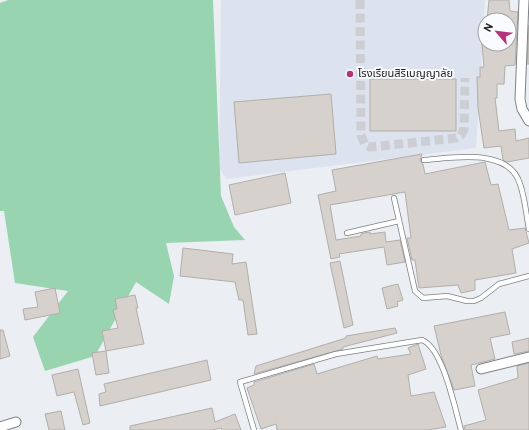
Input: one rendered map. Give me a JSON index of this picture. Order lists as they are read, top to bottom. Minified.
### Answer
{"places":["โรงเรียนสิริเบญญาลัย"],"north":"top left"}
